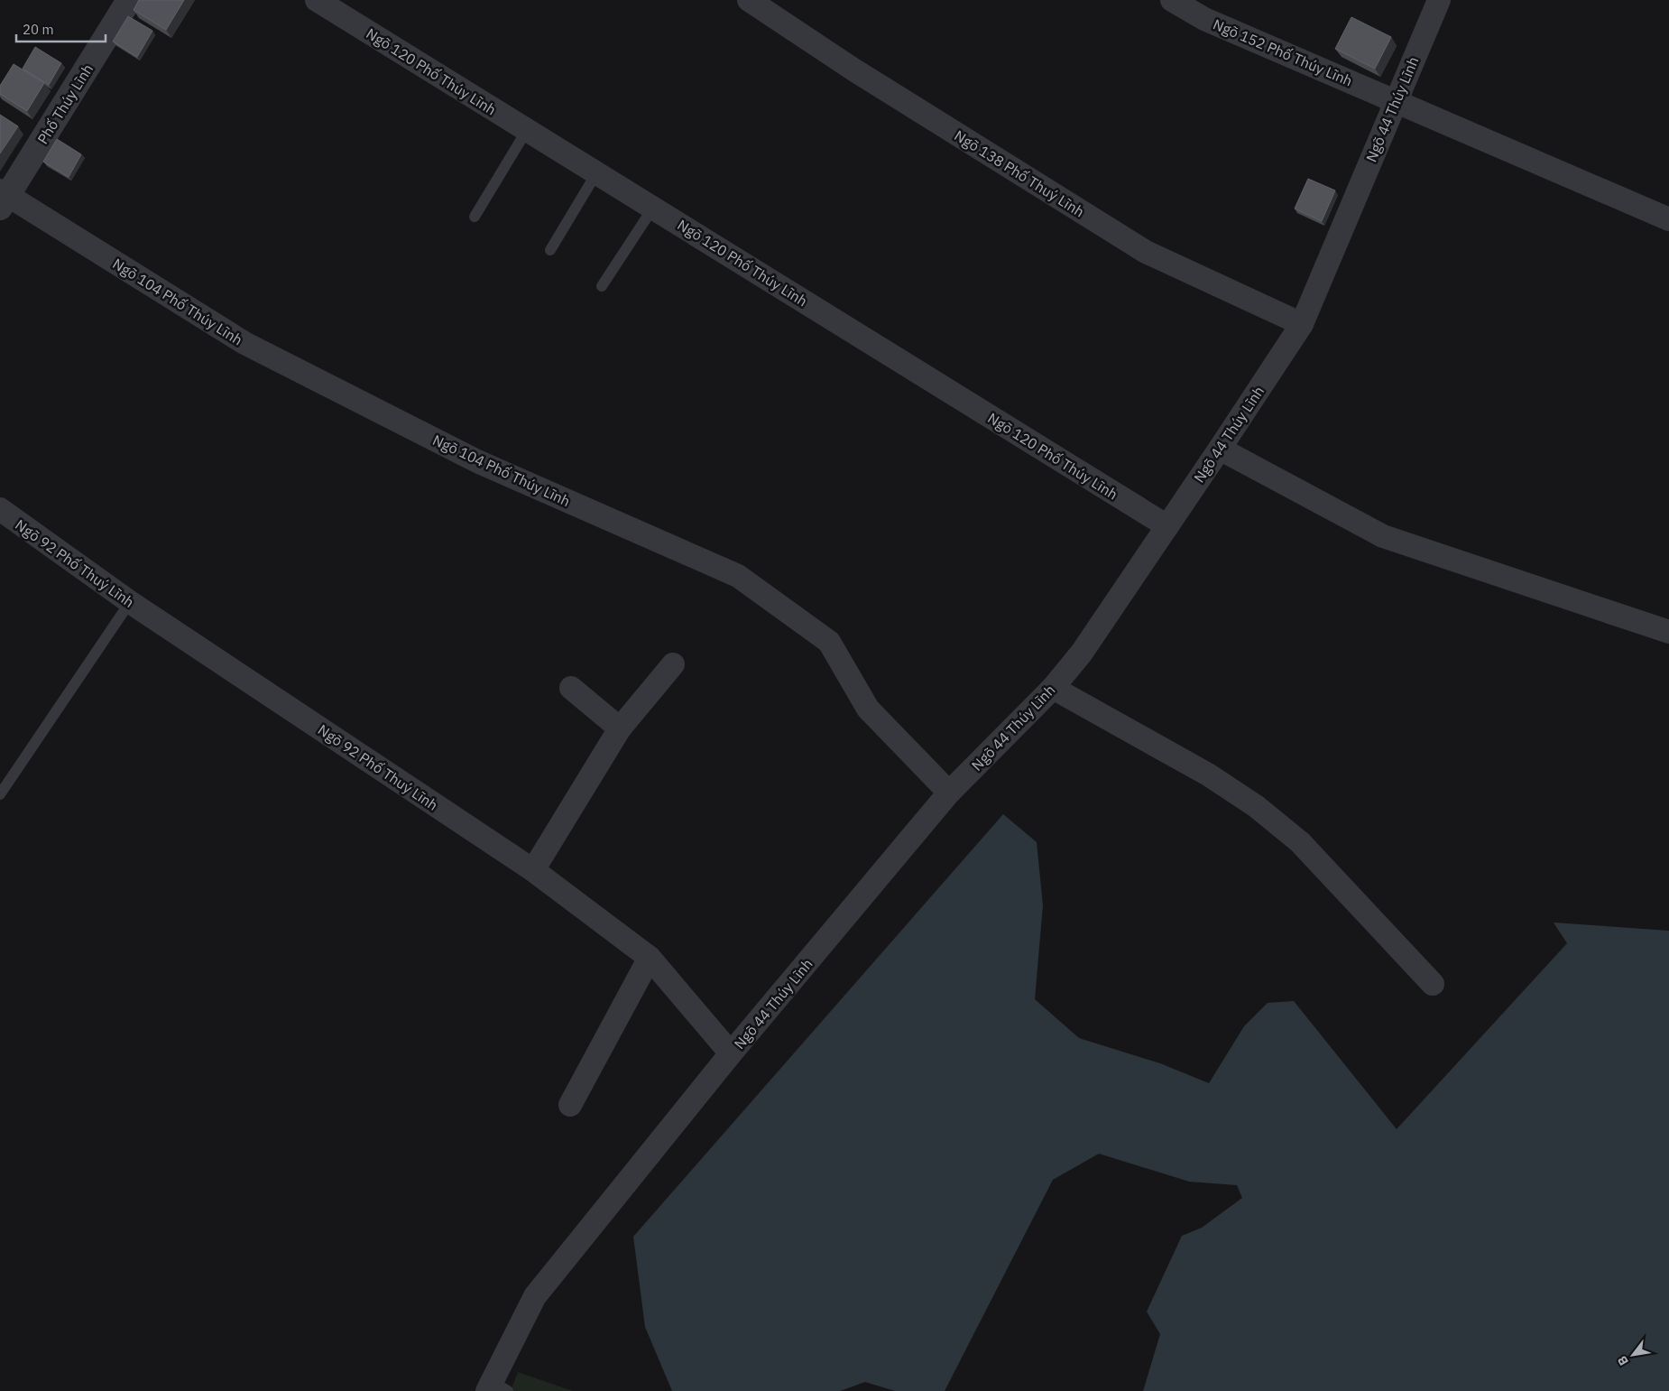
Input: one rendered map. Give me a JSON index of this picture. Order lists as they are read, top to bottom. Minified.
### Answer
{"streets":{"street":["Ngõ 152 Phố Thúy Lĩnh","Ngõ 120 Phố Thúy Lĩnh","Phố Thúy Lĩnh","Ngõ 44 Thúy Lĩnh","Ngõ 138 Phố Thuý Lĩnh","Ngõ 104 Phố Thúy Lĩnh","Ngõ 92 Phố Thuý Lĩnh"]},"crossings":[["Ngõ 152 Phố Thúy Lĩnh","Ngõ 44 Thúy Lĩnh"],["Ngõ 120 Phố Thúy Lĩnh","Ngõ 44 Thúy Lĩnh"],["Phố Thúy Lĩnh","Ngõ 104 Phố Thúy Lĩnh"],["Ngõ 44 Thúy Lĩnh","Ngõ 138 Phố Thuý Lĩnh"],["Ngõ 44 Thúy Lĩnh","Ngõ 104 Phố Thúy Lĩnh"],["Ngõ 44 Thúy Lĩnh","Ngõ 92 Phố Thuý Lĩnh"]],"scale_bar":"20 m","north":"bottom left"}
